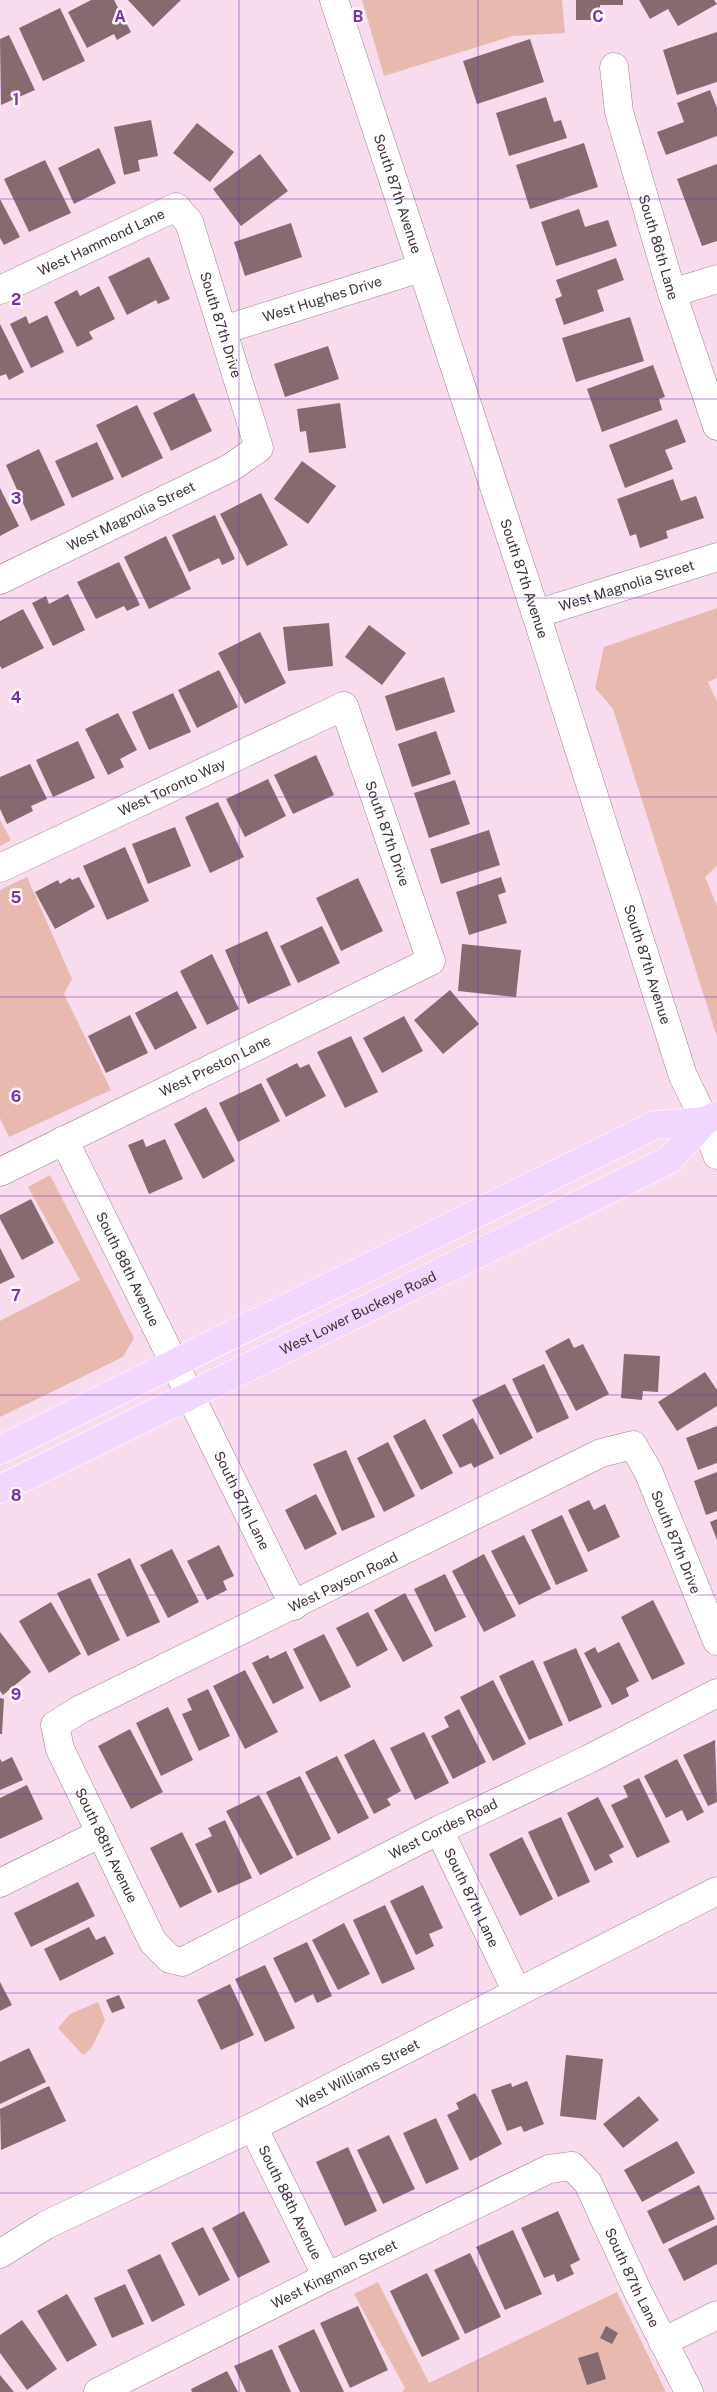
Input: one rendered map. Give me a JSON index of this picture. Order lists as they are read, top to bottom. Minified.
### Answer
{"streets":{"main road":["West Lower Buckeye Road"],"street":["South 87th Avenue","West Hammond Lane","South 86th Lane","West Hughes Drive","South 87th Drive","West Magnolia Street","West Toronto Way","West Preston Lane","South 88th Avenue","South 87th Lane","West Payson Road","West Cordes Road","West Williams Street","West Kingman Street"]},"crossings":[["South 87th Avenue","West Hughes Drive"],["South 87th Avenue","West Magnolia Street"],["South 87th Avenue","West Lower Buckeye Road"],["West Hammond Lane","South 87th Drive"],["West Hughes Drive","South 87th Drive"],["South 87th Drive","West Magnolia Street"],["South 87th Drive","West Toronto Way"],["South 87th Drive","West Preston Lane"],["South 87th Drive","West Payson Road"],["West Preston Lane","South 88th Avenue"],["South 88th Avenue","West Lower Buckeye Road"],["South 88th Avenue","South 87th Lane"],["South 88th Avenue","West Payson Road"],["South 88th Avenue","West Cordes Road"],["South 88th Avenue","West Williams Street"],["South 88th Avenue","West Kingman Street"],["West Lower Buckeye Road","South 87th Lane"],["South 87th Lane","West Payson Road"],["South 87th Lane","West Cordes Road"],["South 87th Lane","West Williams Street"],["South 87th Lane","West Kingman Street"]],"grid":{"columns":["A","B","C"],"rows":["1","2","3","4","5","6","7","8","9"]}}
